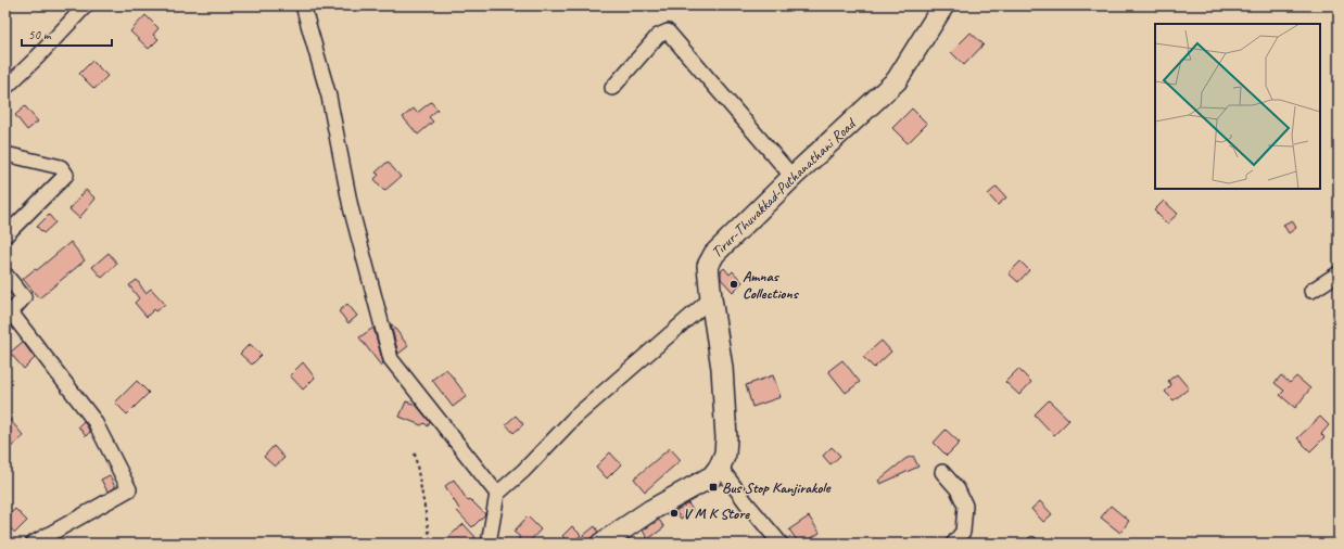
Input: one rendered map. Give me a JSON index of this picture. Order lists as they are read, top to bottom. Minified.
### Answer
{"streets":{"main road":["Tirur-Thuvakkad-Puthanathani Road"]},"places":{"other":["Amnas Collections","V M K Store"],"transit":["Bus Stop Kanjirakole"]},"scale_bar":"50 m"}
